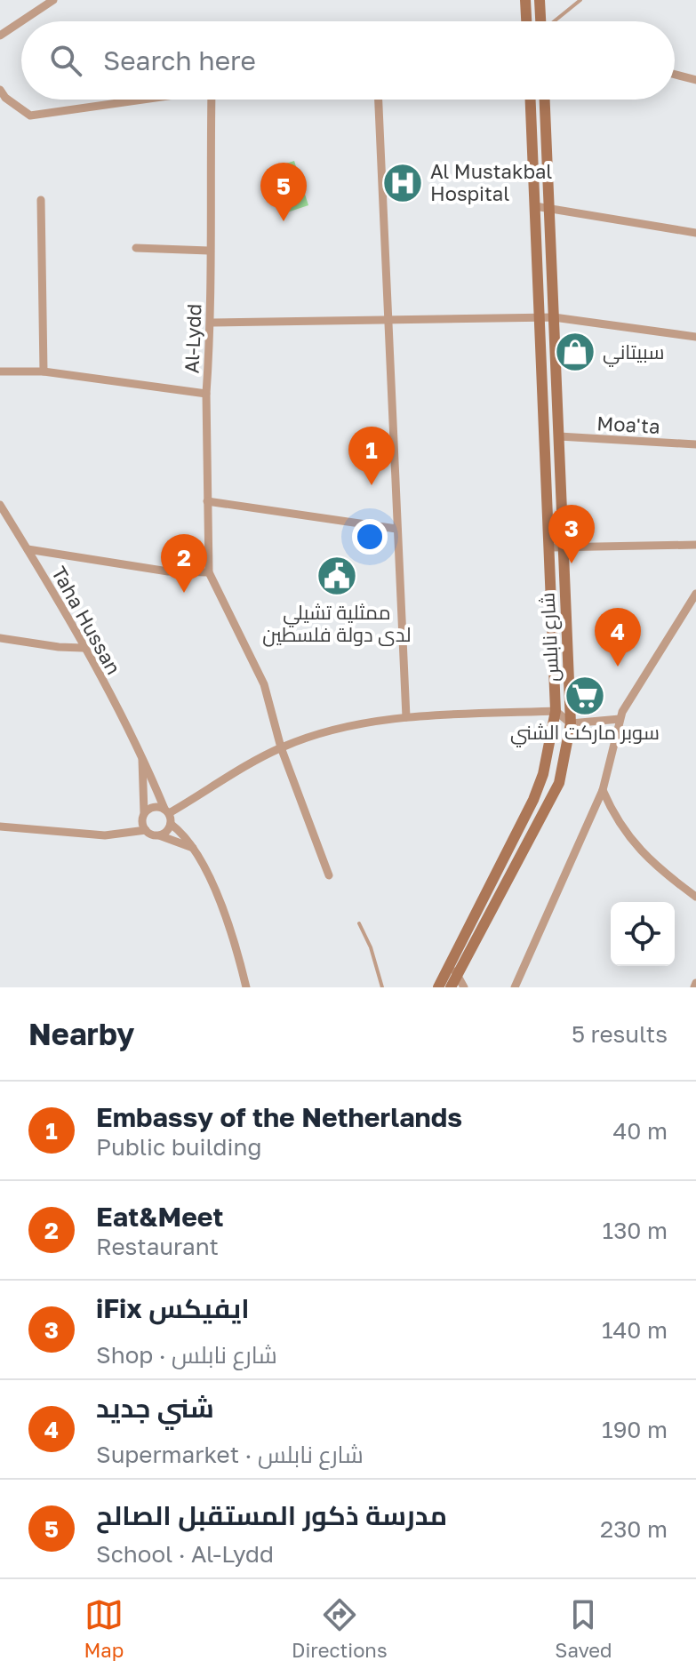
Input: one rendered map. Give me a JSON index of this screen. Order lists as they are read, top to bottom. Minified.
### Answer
{"streets":{"main road":["شارع نابلس"],"street":["Al-Lydd","Moa'ta","Taha Hussan"]},"crossings":[["Moa'ta","شارع نابلس"]],"places":{"hospital":["Al Mustakbal Hospital"],"shop":["سبيتاني"],"public building":["ممثلية تشيلي لدى دولة فلسطين"],"supermarket":["سوبر ماركت الشني"]},"page":{"search":"Search here","pins":["5","1","3","2","4"],"heading":["Nearby","5 results"],"list":[{"mark":"1","name":"Embassy of the Netherlands","note":"Public building","value":"40 m"},{"mark":"2","name":"Eat&Meet","note":"Restaurant","value":"130 m"},{"mark":"3","name":"iFix ايفيكس","note":"Shop · شارع نابلس","value":"140 m"},{"mark":"4","name":"شني جديد","note":"Supermarket · شارع نابلس","value":"190 m"},{"mark":"5","name":"مدرسة ذكور المستقبل الصالح","note":"School · Al-Lydd","value":"230 m"}],"nav":["Map","Directions","Saved"]}}
